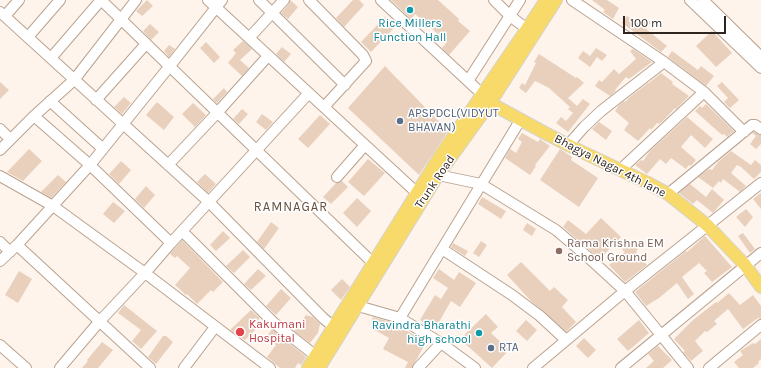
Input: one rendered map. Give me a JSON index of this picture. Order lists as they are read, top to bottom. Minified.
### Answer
{"streets":{"main road":["Bhagya Nagar 4th lane","Trunk Road"]},"crossings":[["Bhagya Nagar 4th lane","Trunk Road"]],"districts":["RAMNAGAR"],"places":["Rice Millers Function Hall","APSPDCL(VIDYUT BHAVAN)","Rama Krishna EM School Ground","Kakumani Hospital","Ravindra Bharathi high school","RTA"],"scale_bar":"100 m"}
